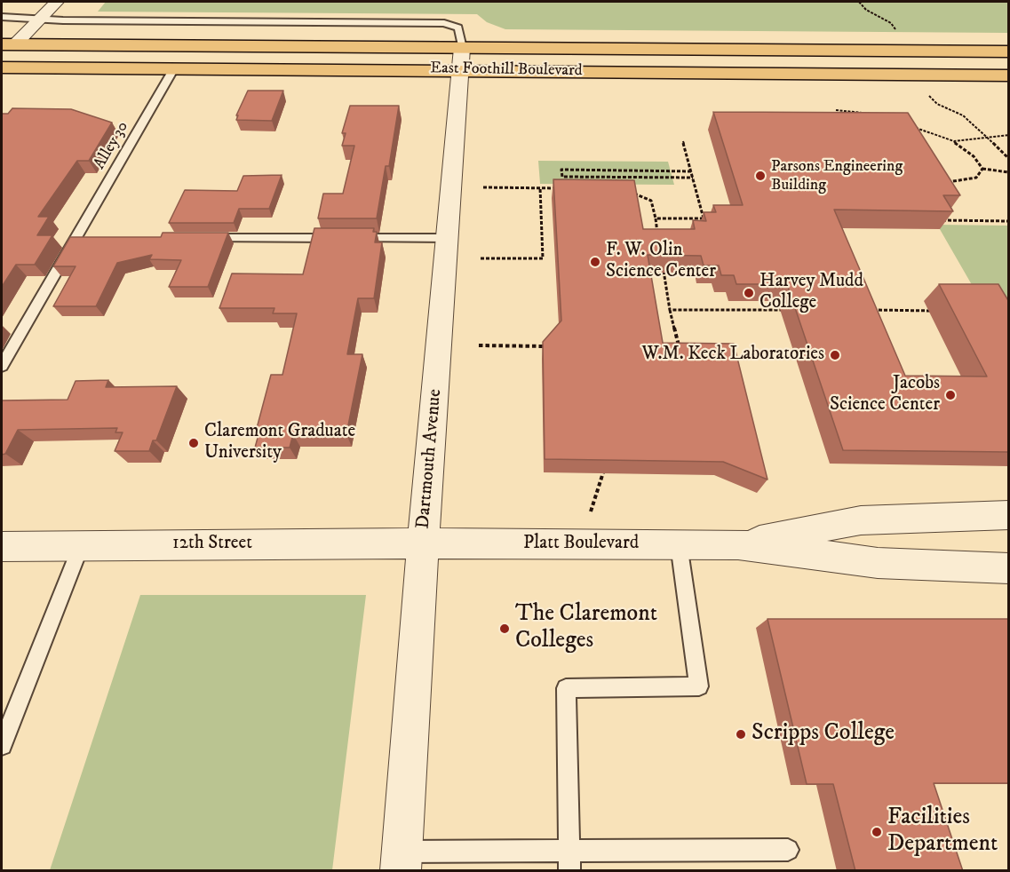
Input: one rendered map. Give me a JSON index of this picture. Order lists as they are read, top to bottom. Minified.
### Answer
{"streets":{"main road":["East Foothill Boulevard"],"street":["Dartmouth Avenue","12th Street","Platt Boulevard"],"lane":["Alley 30"]},"crossings":[["East Foothill Boulevard","Alley 30"],["East Foothill Boulevard","Dartmouth Avenue"],["Dartmouth Avenue","12th Street"],["Dartmouth Avenue","Platt Boulevard"],["12th Street","Platt Boulevard"]],"places":["Parsons Engineering Building","F. W. Olin Science Center","Harvey Mudd College","W.M. Keck Laboratories","Jacobs Science Center","Claremont Graduate University","The Claremont Colleges","Scripps College","Facilities Department"]}
